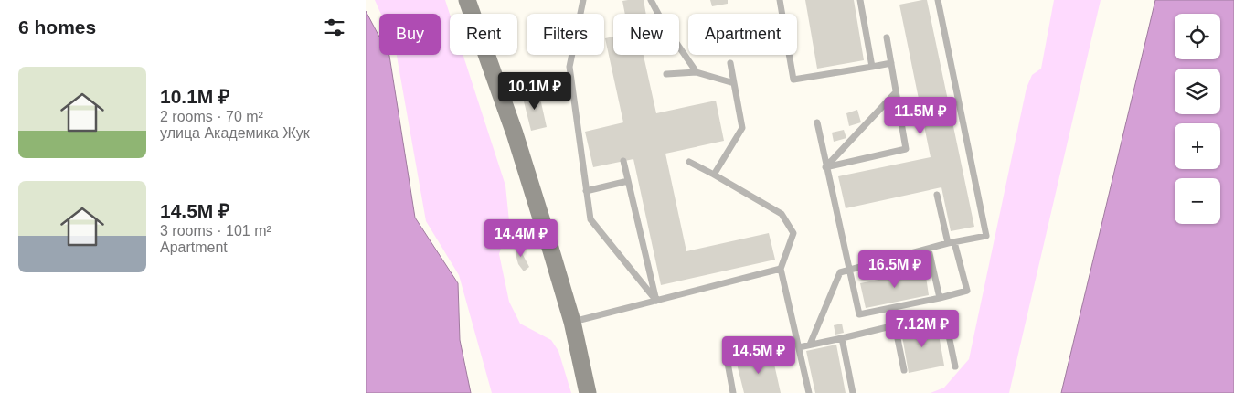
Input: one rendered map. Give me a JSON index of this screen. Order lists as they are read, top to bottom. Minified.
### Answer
{"page":{"heading":"6 homes","map_buttons":["+","−"],"chip":["Buy","Rent","Filters","New","Apartment"],"list":[{"name":"10.1M ₽","note":"2 rooms · 70 m² · улица Академика Жук"},{"name":"14.5M ₽","note":"3 rooms · 101 m² · Apartment"}],"price":["10.1M ₽","11.5M ₽","14.4M ₽","16.5M ₽","7.12M ₽","14.5M ₽"]}}
